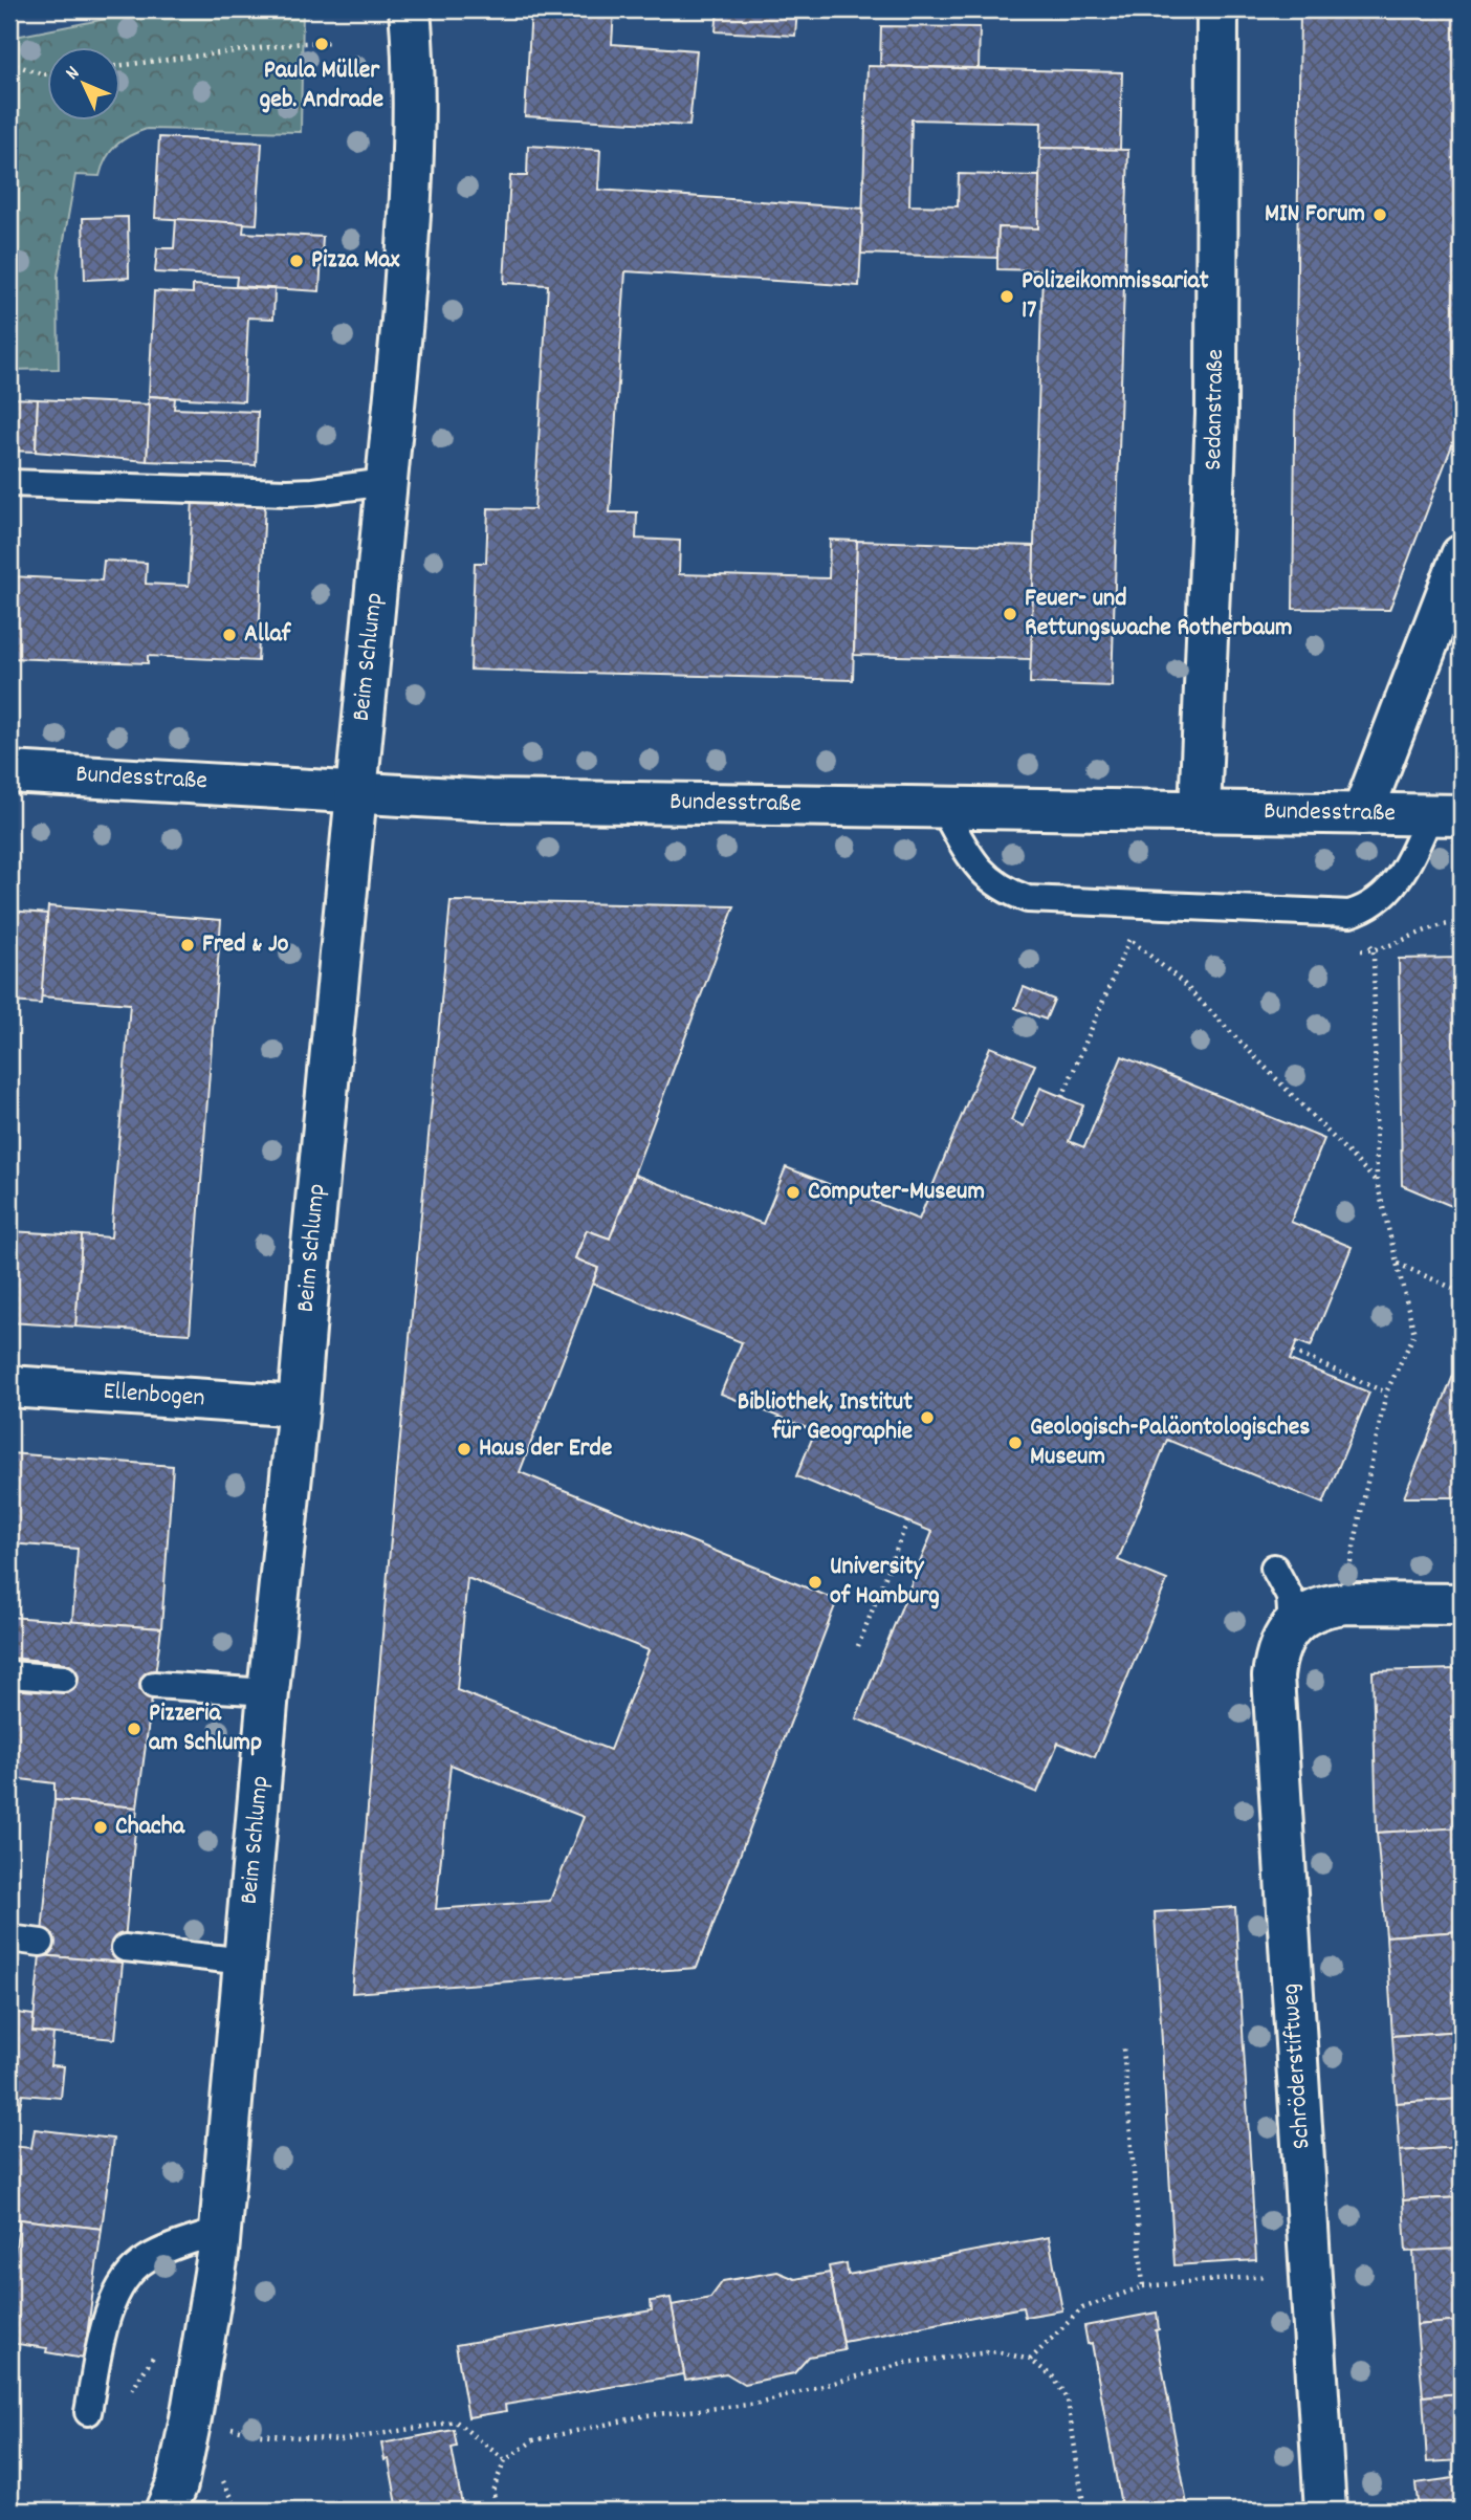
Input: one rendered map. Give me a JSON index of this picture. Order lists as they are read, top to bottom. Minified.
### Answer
{"streets":{"street":["Sedanstraße","Beim Schlump","Bundesstraße","Ellenbogen","Schröderstiftweg"]},"crossings":[["Sedanstraße","Bundesstraße"],["Beim Schlump","Bundesstraße"],["Beim Schlump","Ellenbogen"]],"places":["Paula Müller geb. Andrade","MIN Forum","Pizza Max","Polizeikommissariat 17","Feuer- und Rettungswache Rotherbaum","Allaf","Fred & Jo","Computer-Museum","Bibliothek, Institut für Geographie","Geologisch-Paläontologisches Museum","Haus der Erde","University of Hamburg","Pizzeria am Schlump","Chacha"],"north":"top left"}
